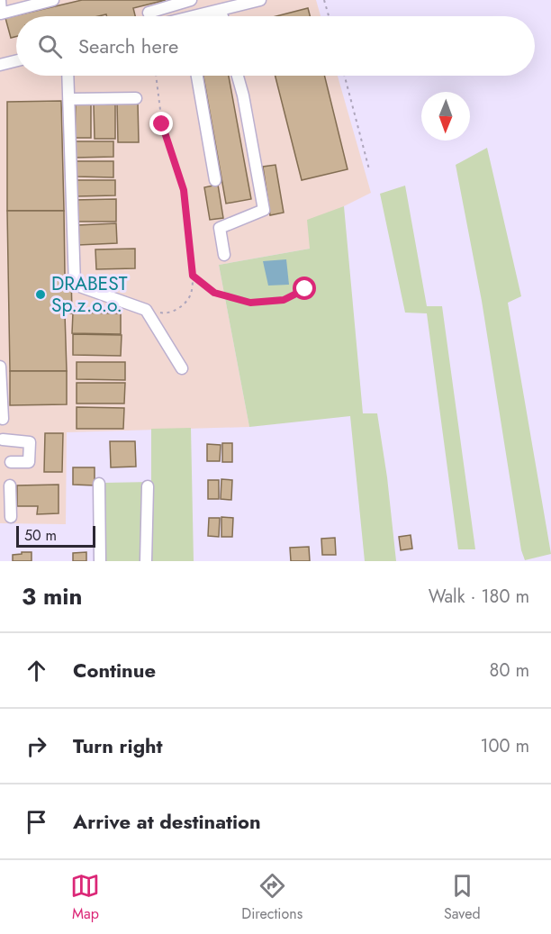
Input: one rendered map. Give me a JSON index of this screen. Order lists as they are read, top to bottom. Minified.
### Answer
{"places":["DRABEST Sp.z.o.o."],"scale_bar":"50 m","north":"bottom","page":{"search":"Search here","scale":"50 m","heading":["3 min","Walk · 180 m"],"list":[["Continue","80 m"],["Turn right","100 m"],"Arrive at destination"],"nav":["Map","Directions","Saved"]}}
